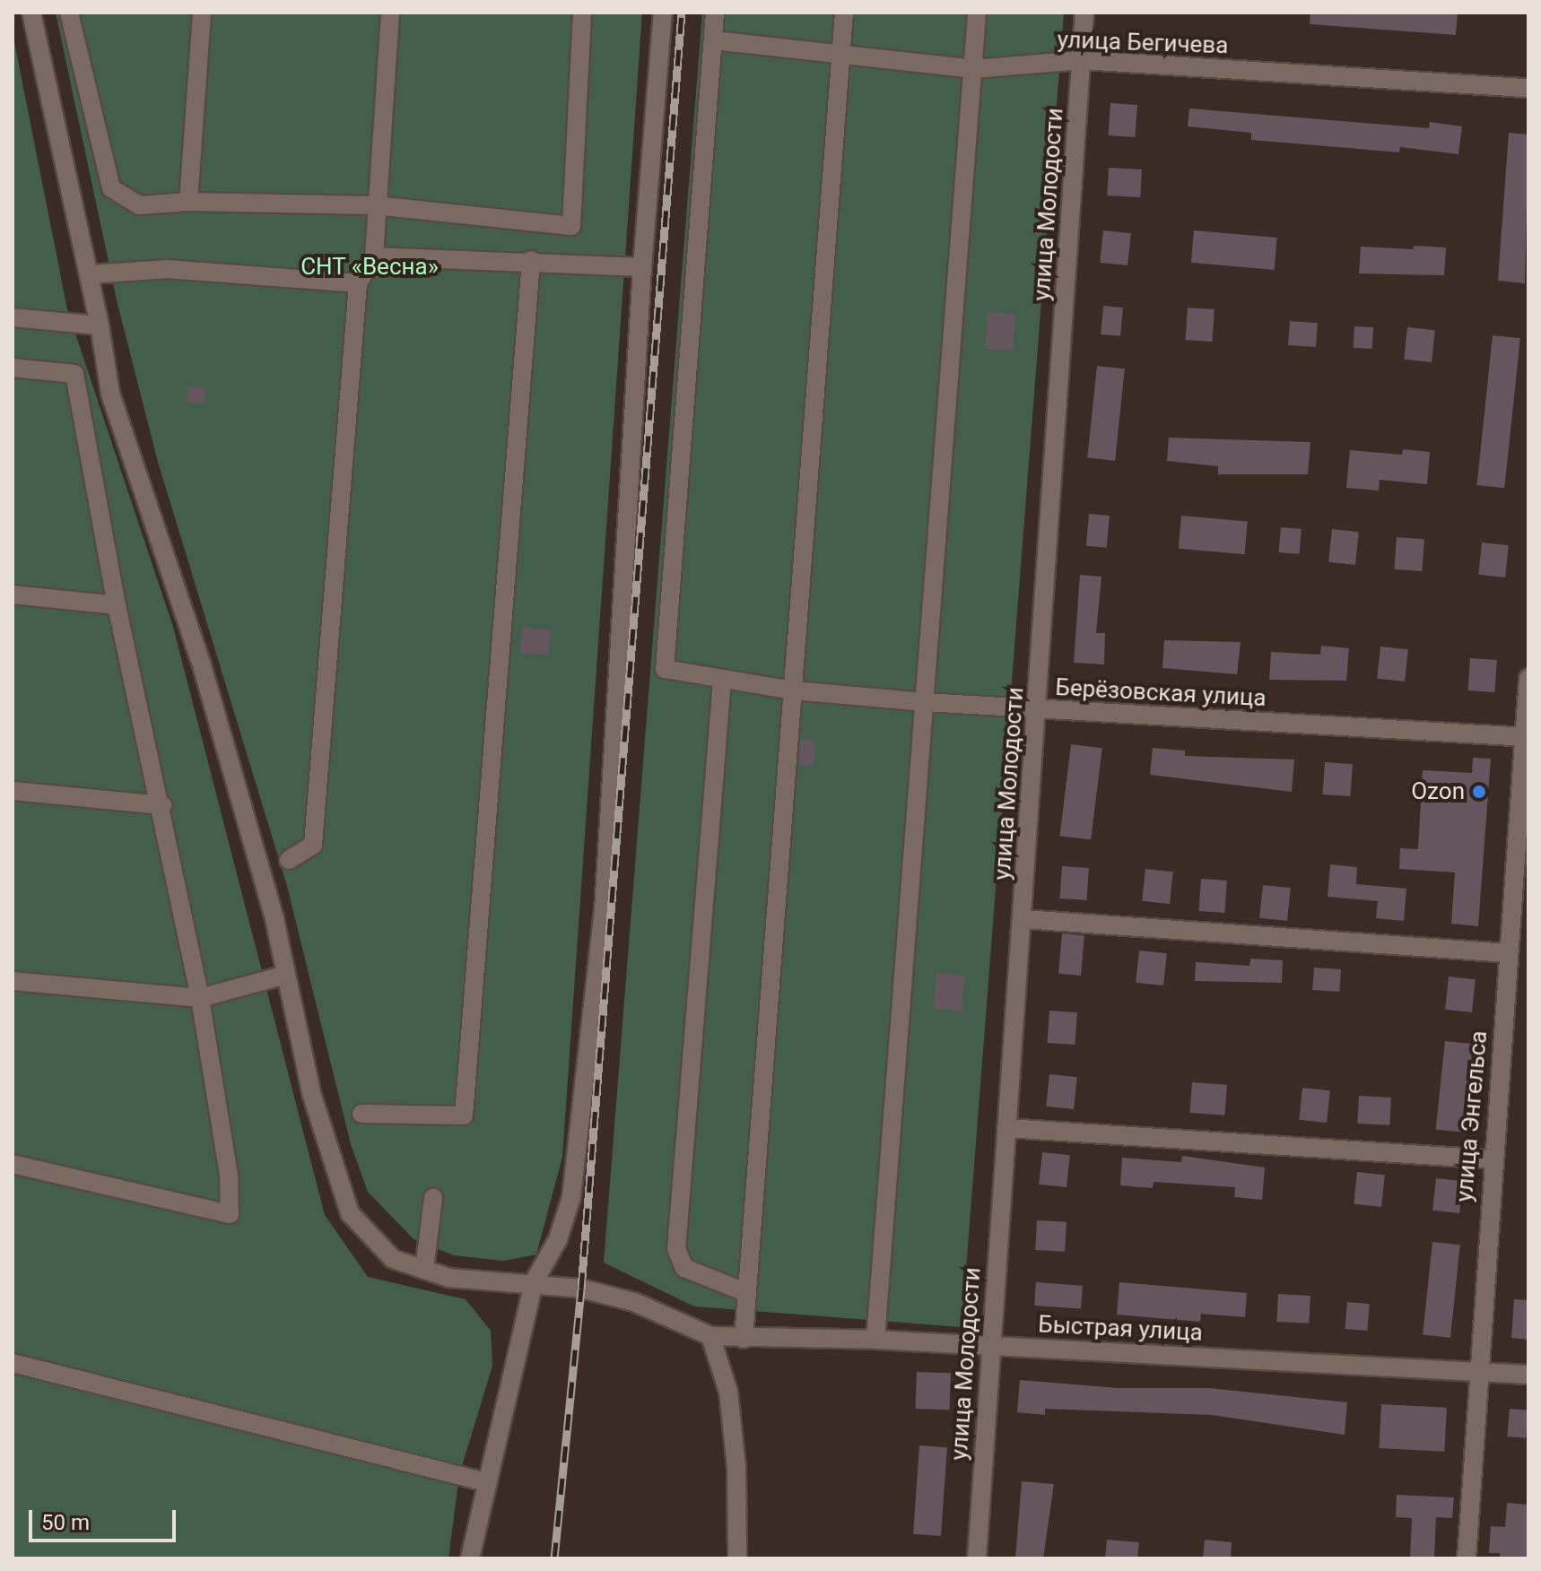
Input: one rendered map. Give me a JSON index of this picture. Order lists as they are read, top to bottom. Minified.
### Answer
{"streets":{"street":["улица Бегичева","улица Молодости","Берёзовская улица","улица Энгельса","Быстрая улица"]},"crossings":[["улица Бегичева","улица Молодости"],["улица Бегичева","Берёзовская улица"],["улица Молодости","Берёзовская улица"],["улица Молодости","Быстрая улица"],["Берёзовская улица","улица Энгельса"],["улица Энгельса","Быстрая улица"]],"parks":["СНТ «Весна»"],"places":["Ozon"],"scale_bar":"50 m"}
